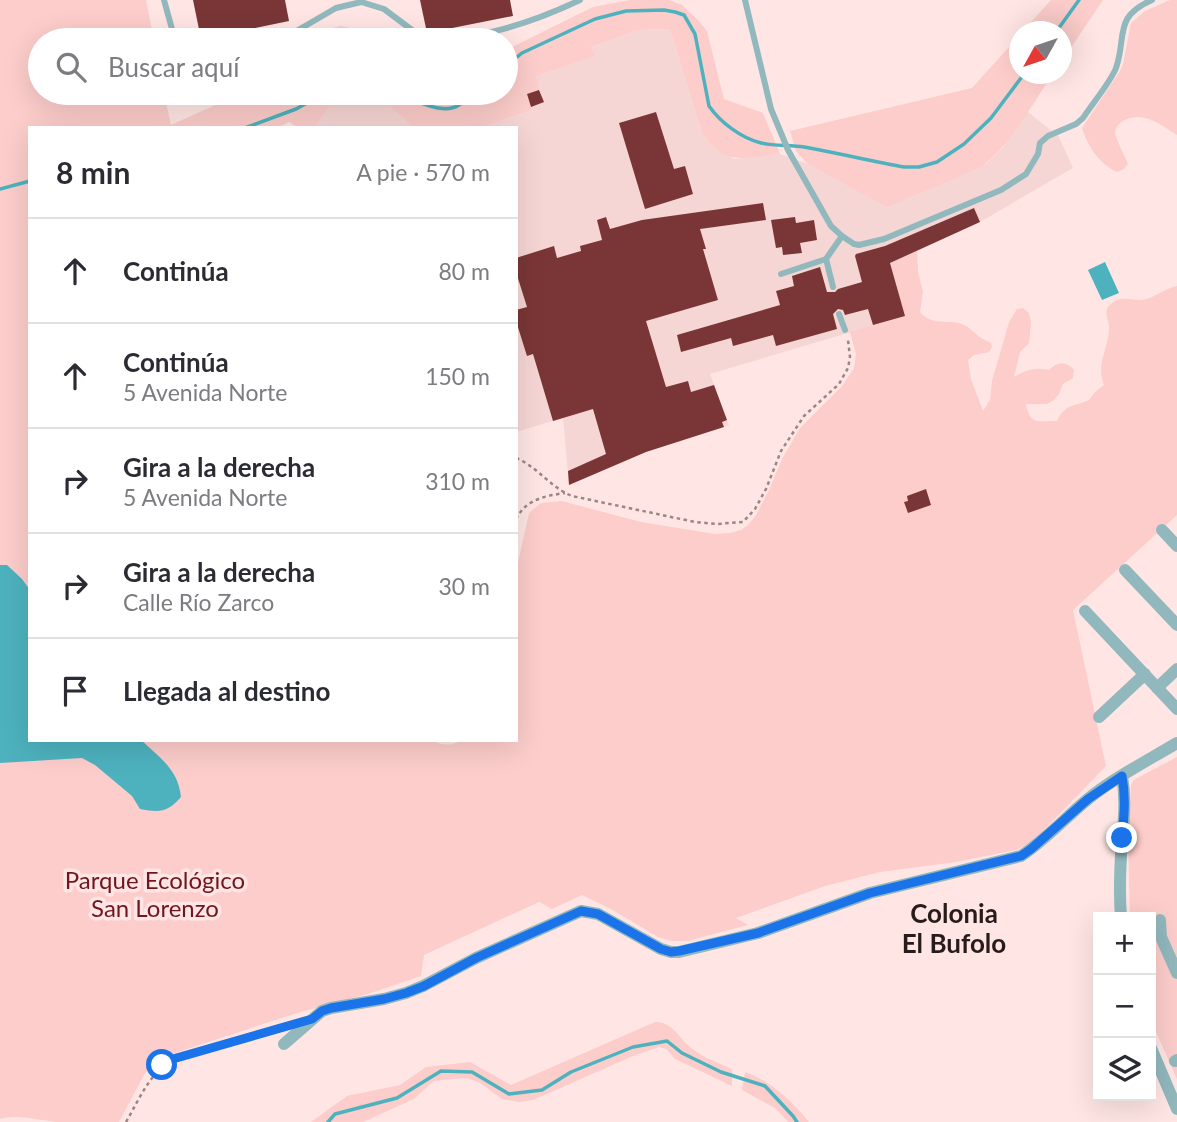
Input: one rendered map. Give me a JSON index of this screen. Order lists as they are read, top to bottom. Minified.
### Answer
{"districts":["Colonia El Bufolo"],"parks":["Parque Ecológico San Lorenzo"],"north":"bottom left","page":{"search":"Buscar aquí","heading":["8 min","A pie · 570 m"],"list":[["Continúa","80 m"],["Continúa","5 Avenida Norte","150 m"],["Gira a la derecha","5 Avenida Norte","310 m"],["Gira a la derecha","Calle Río Zarco","30 m"],"Llegada al destino"],"map_buttons":["+","−"]}}
